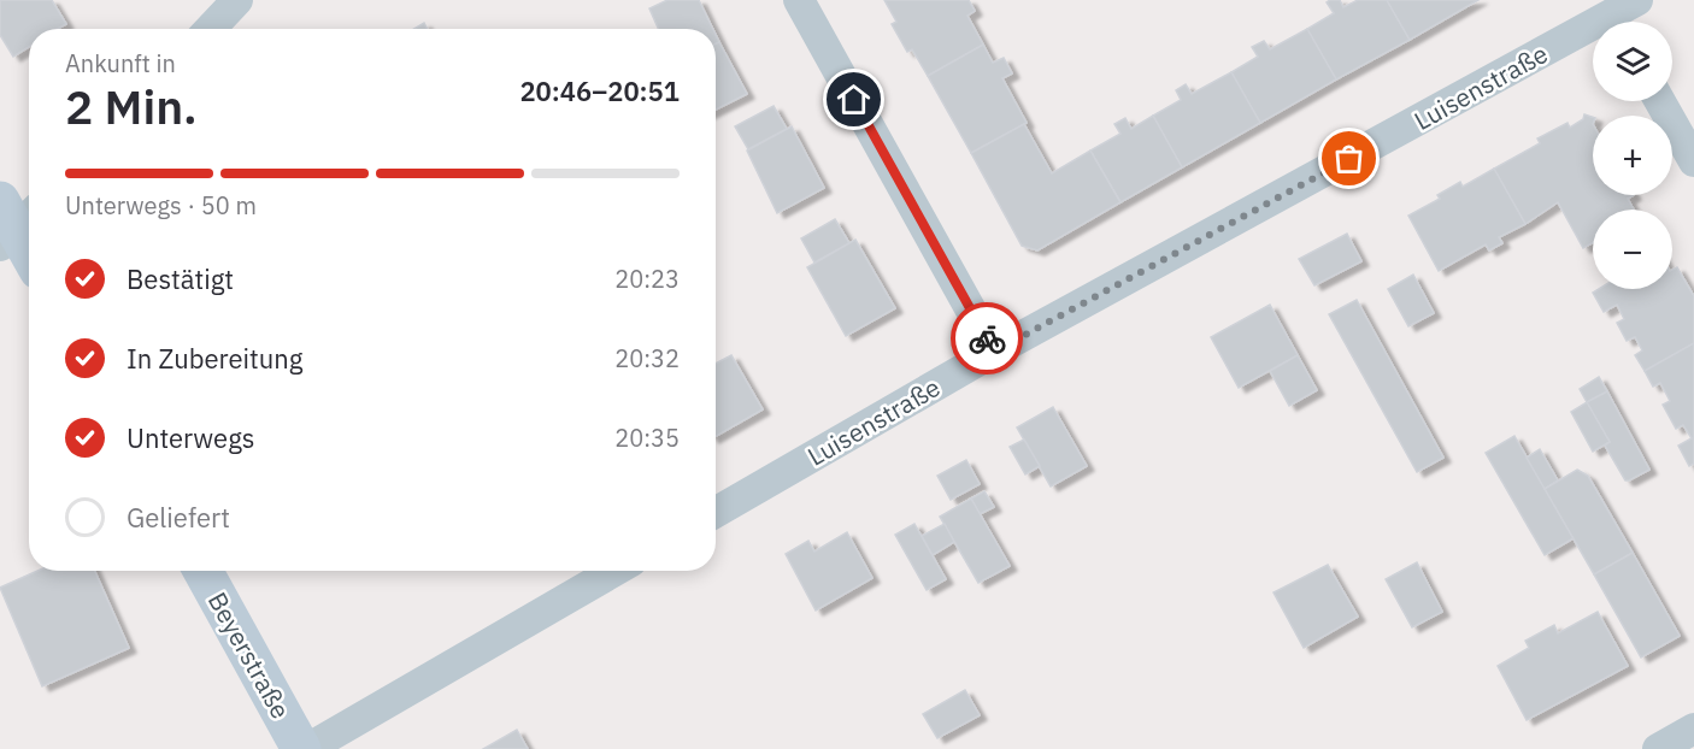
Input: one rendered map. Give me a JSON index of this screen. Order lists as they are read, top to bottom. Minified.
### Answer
{"streets":{"street":["Luisenstraße","Beyerstraße"]},"page":{"map_buttons":["+","−"],"heading":["2 Min.","Ankunft in","20:46–20:51"],"bar":"Unterwegs · 50 m","list":[["Bestätigt","20:23"],["In Zubereitung","20:32"],["Unterwegs","20:35"],"Geliefert"]}}
